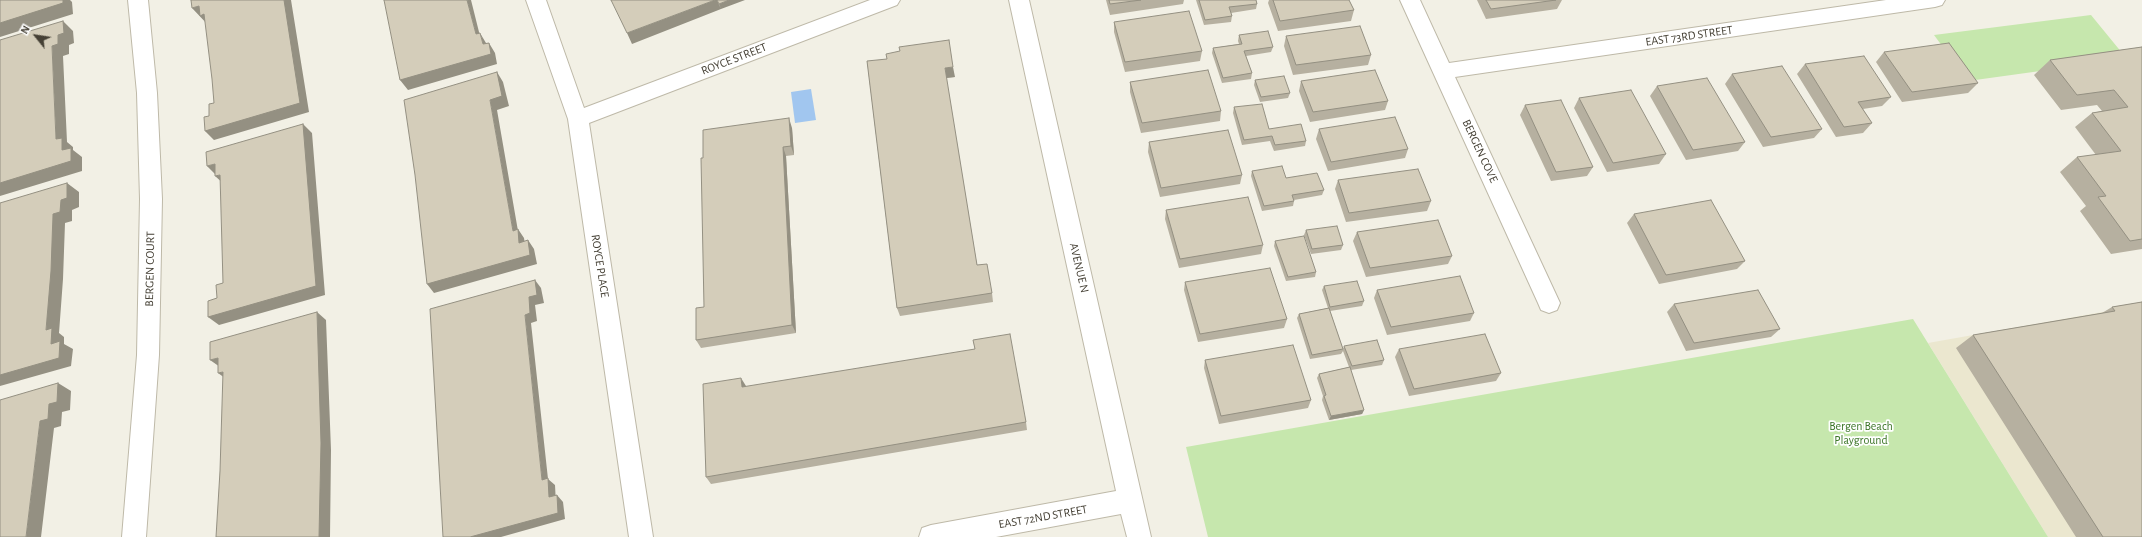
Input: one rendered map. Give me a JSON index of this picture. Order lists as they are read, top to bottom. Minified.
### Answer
{"streets":{"street":["EAST 73RD STREET","ROYCE STREET","BERGEN COVE","ROYCE PLACE","AVENUE N","BERGEN COURT","EAST 72ND STREET"]},"crossings":[["EAST 73RD STREET","BERGEN COVE"],["ROYCE STREET","ROYCE PLACE"],["AVENUE N","EAST 72ND STREET"]],"parks":["Bergen Beach Playground"],"north":"top left"}
